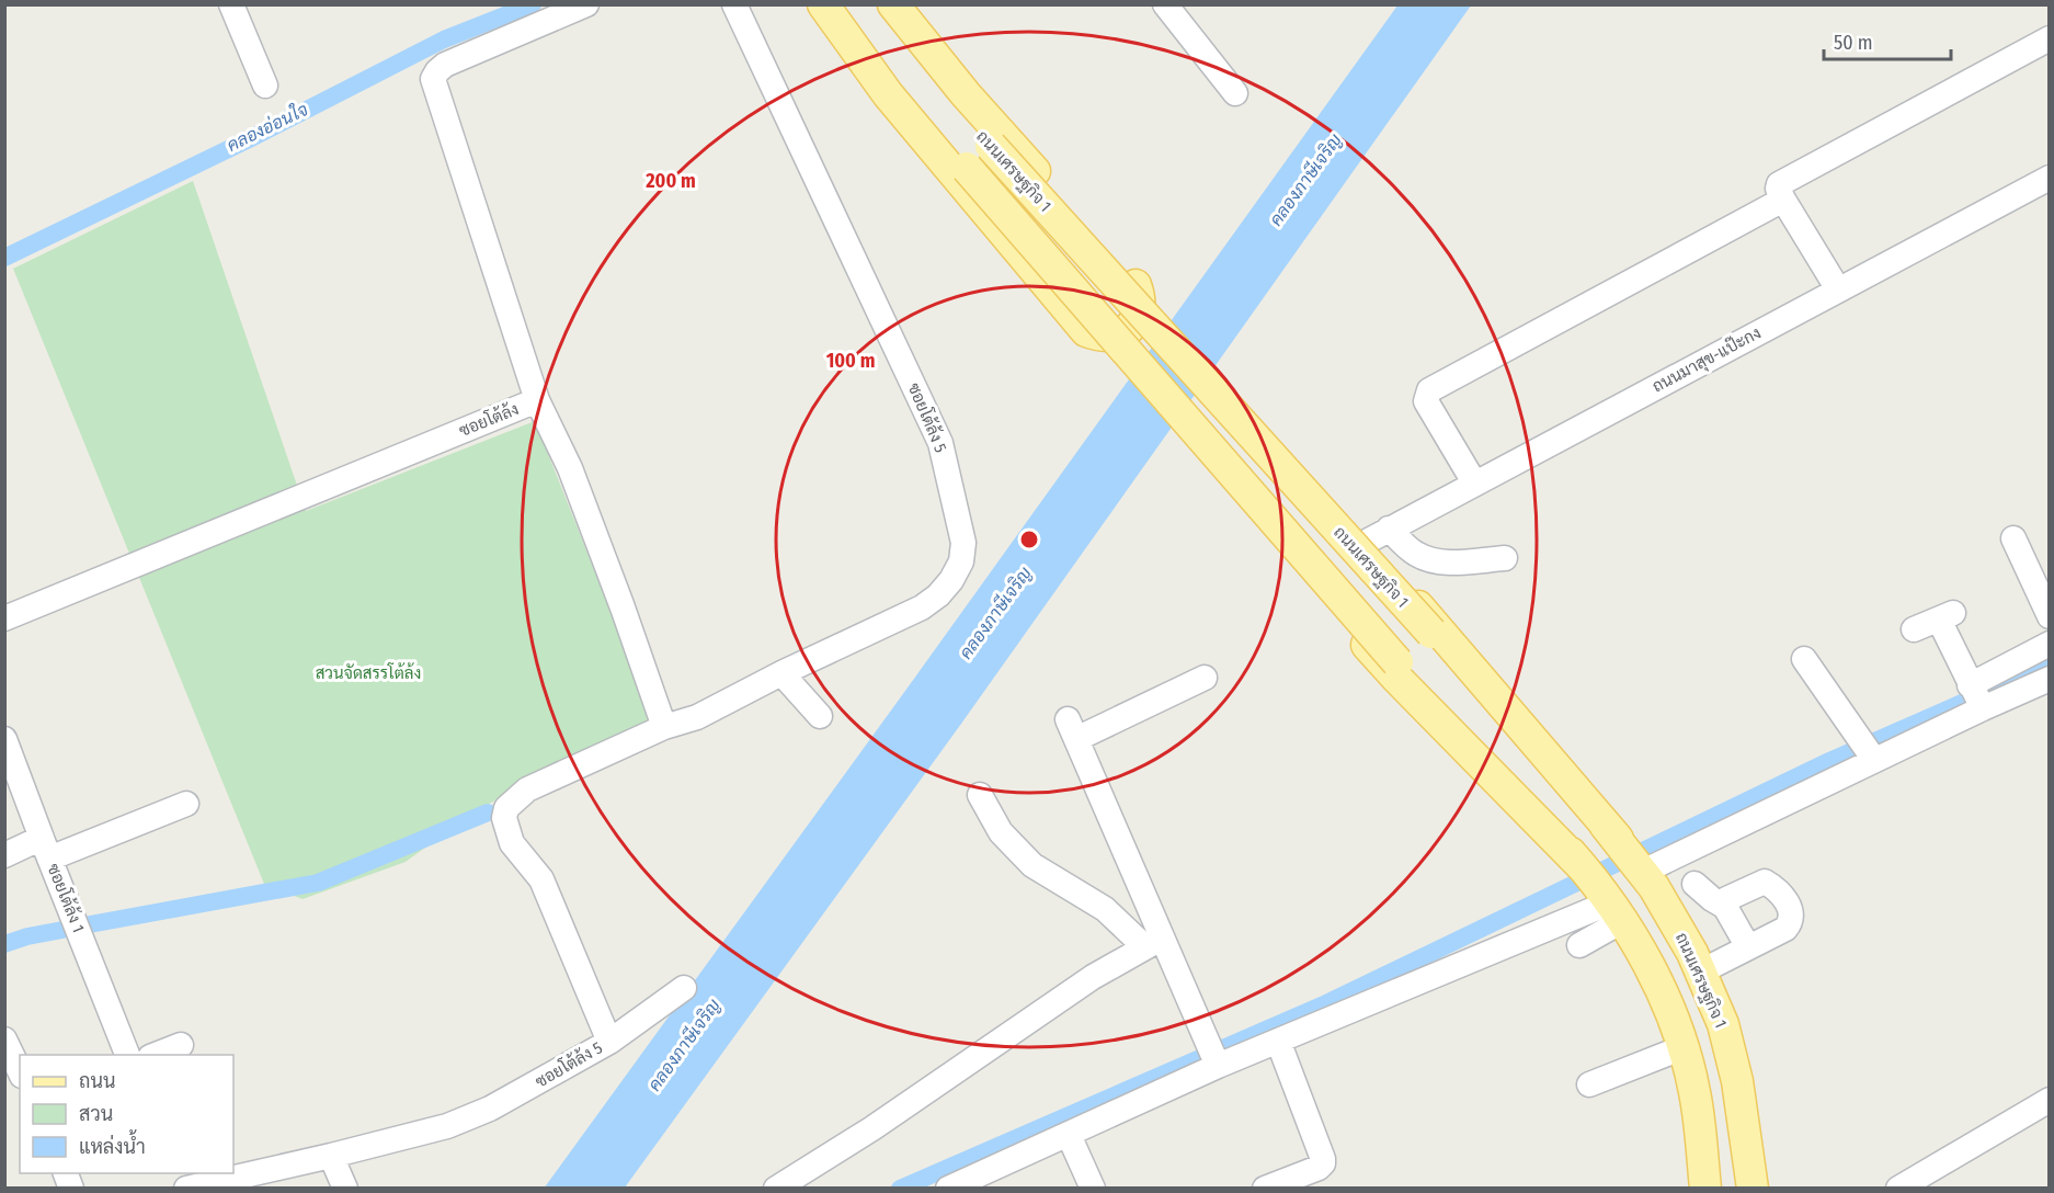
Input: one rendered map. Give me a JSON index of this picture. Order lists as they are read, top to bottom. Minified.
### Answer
{"streets":{"main road":["ถนนเศรษฐกิจ 1"],"street":["ถนนมาสุข-แป๊ะกง","ซอยโต้ล้ง 5","ซอยโต้ล้ง","ซอยโต้ล้ง 1"]},"water":["คลองอ่อนใจ","คลองภาษีเจริญ"],"parks":["สวนจัดสรรโต้ล้ง"],"legend":["ถนน","สวน","แหล่งน้ำ"],"scale_bar":"50 m","rings":["200 m","100 m"]}
